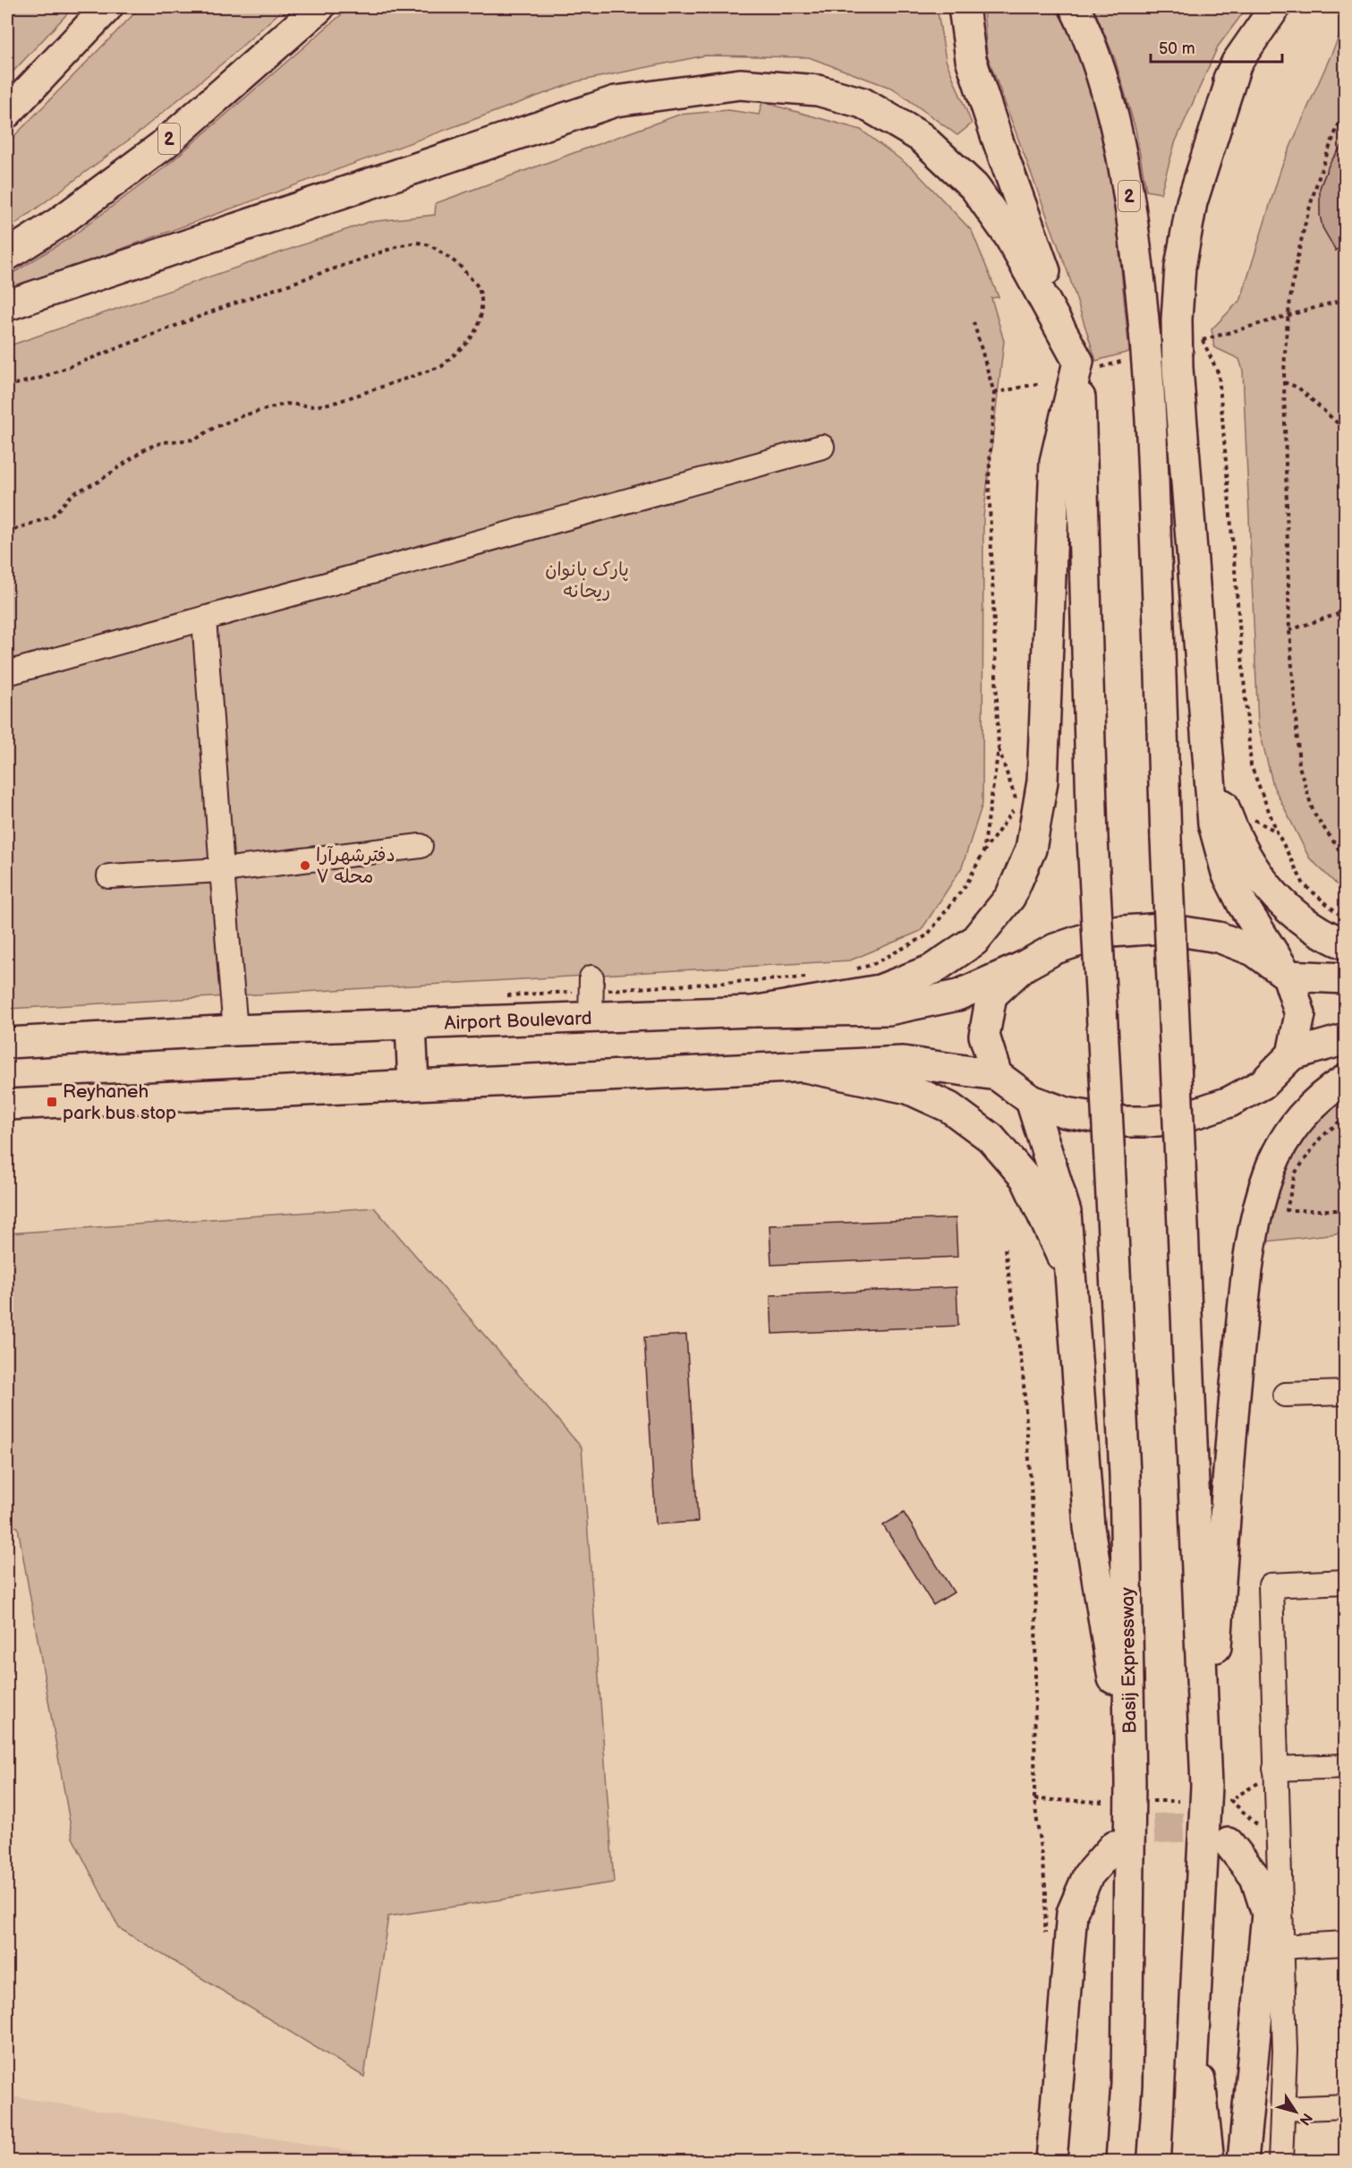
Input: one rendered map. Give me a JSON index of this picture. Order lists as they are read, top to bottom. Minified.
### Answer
{"streets":{"main road":["2","Airport Boulevard","Basij Expressway"]},"parks":["پارک بانوان ریحانه"],"places":{"other":["دفترشهرآرا محله ۷"],"transit":["Reyhaneh park bus stop"]},"scale_bar":"50 m","north":"bottom right"}
